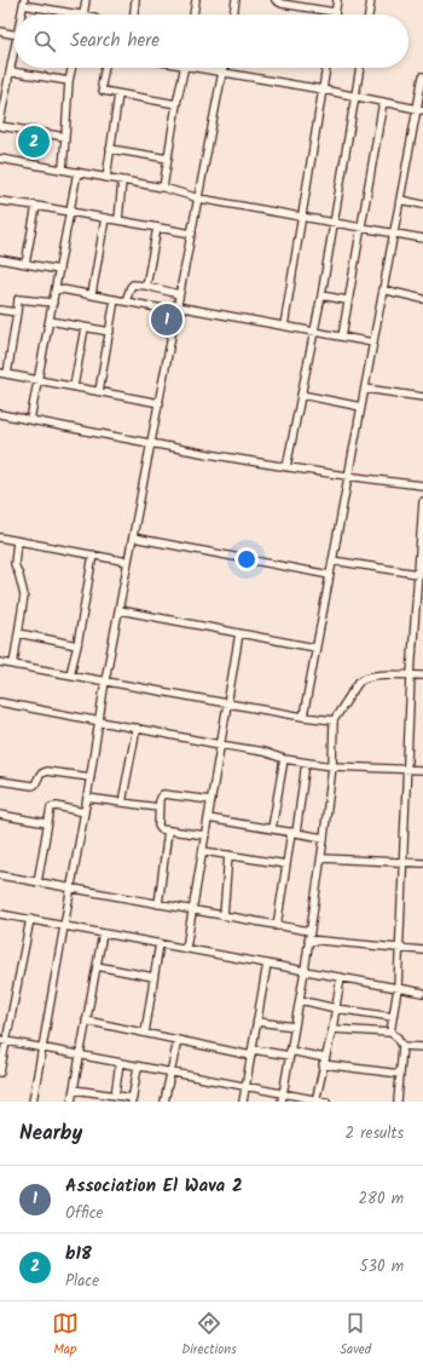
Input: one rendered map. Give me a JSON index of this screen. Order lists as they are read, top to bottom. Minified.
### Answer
{"page":{"search":"Search here","pins":["2","1"],"heading":["Nearby","2 results"],"list":[{"mark":"1","name":"Association El Wava 2","note":"Office","value":"280 m"},{"mark":"2","name":"b18","note":"Place","value":"530 m"}],"nav":["Map","Directions","Saved"]}}
